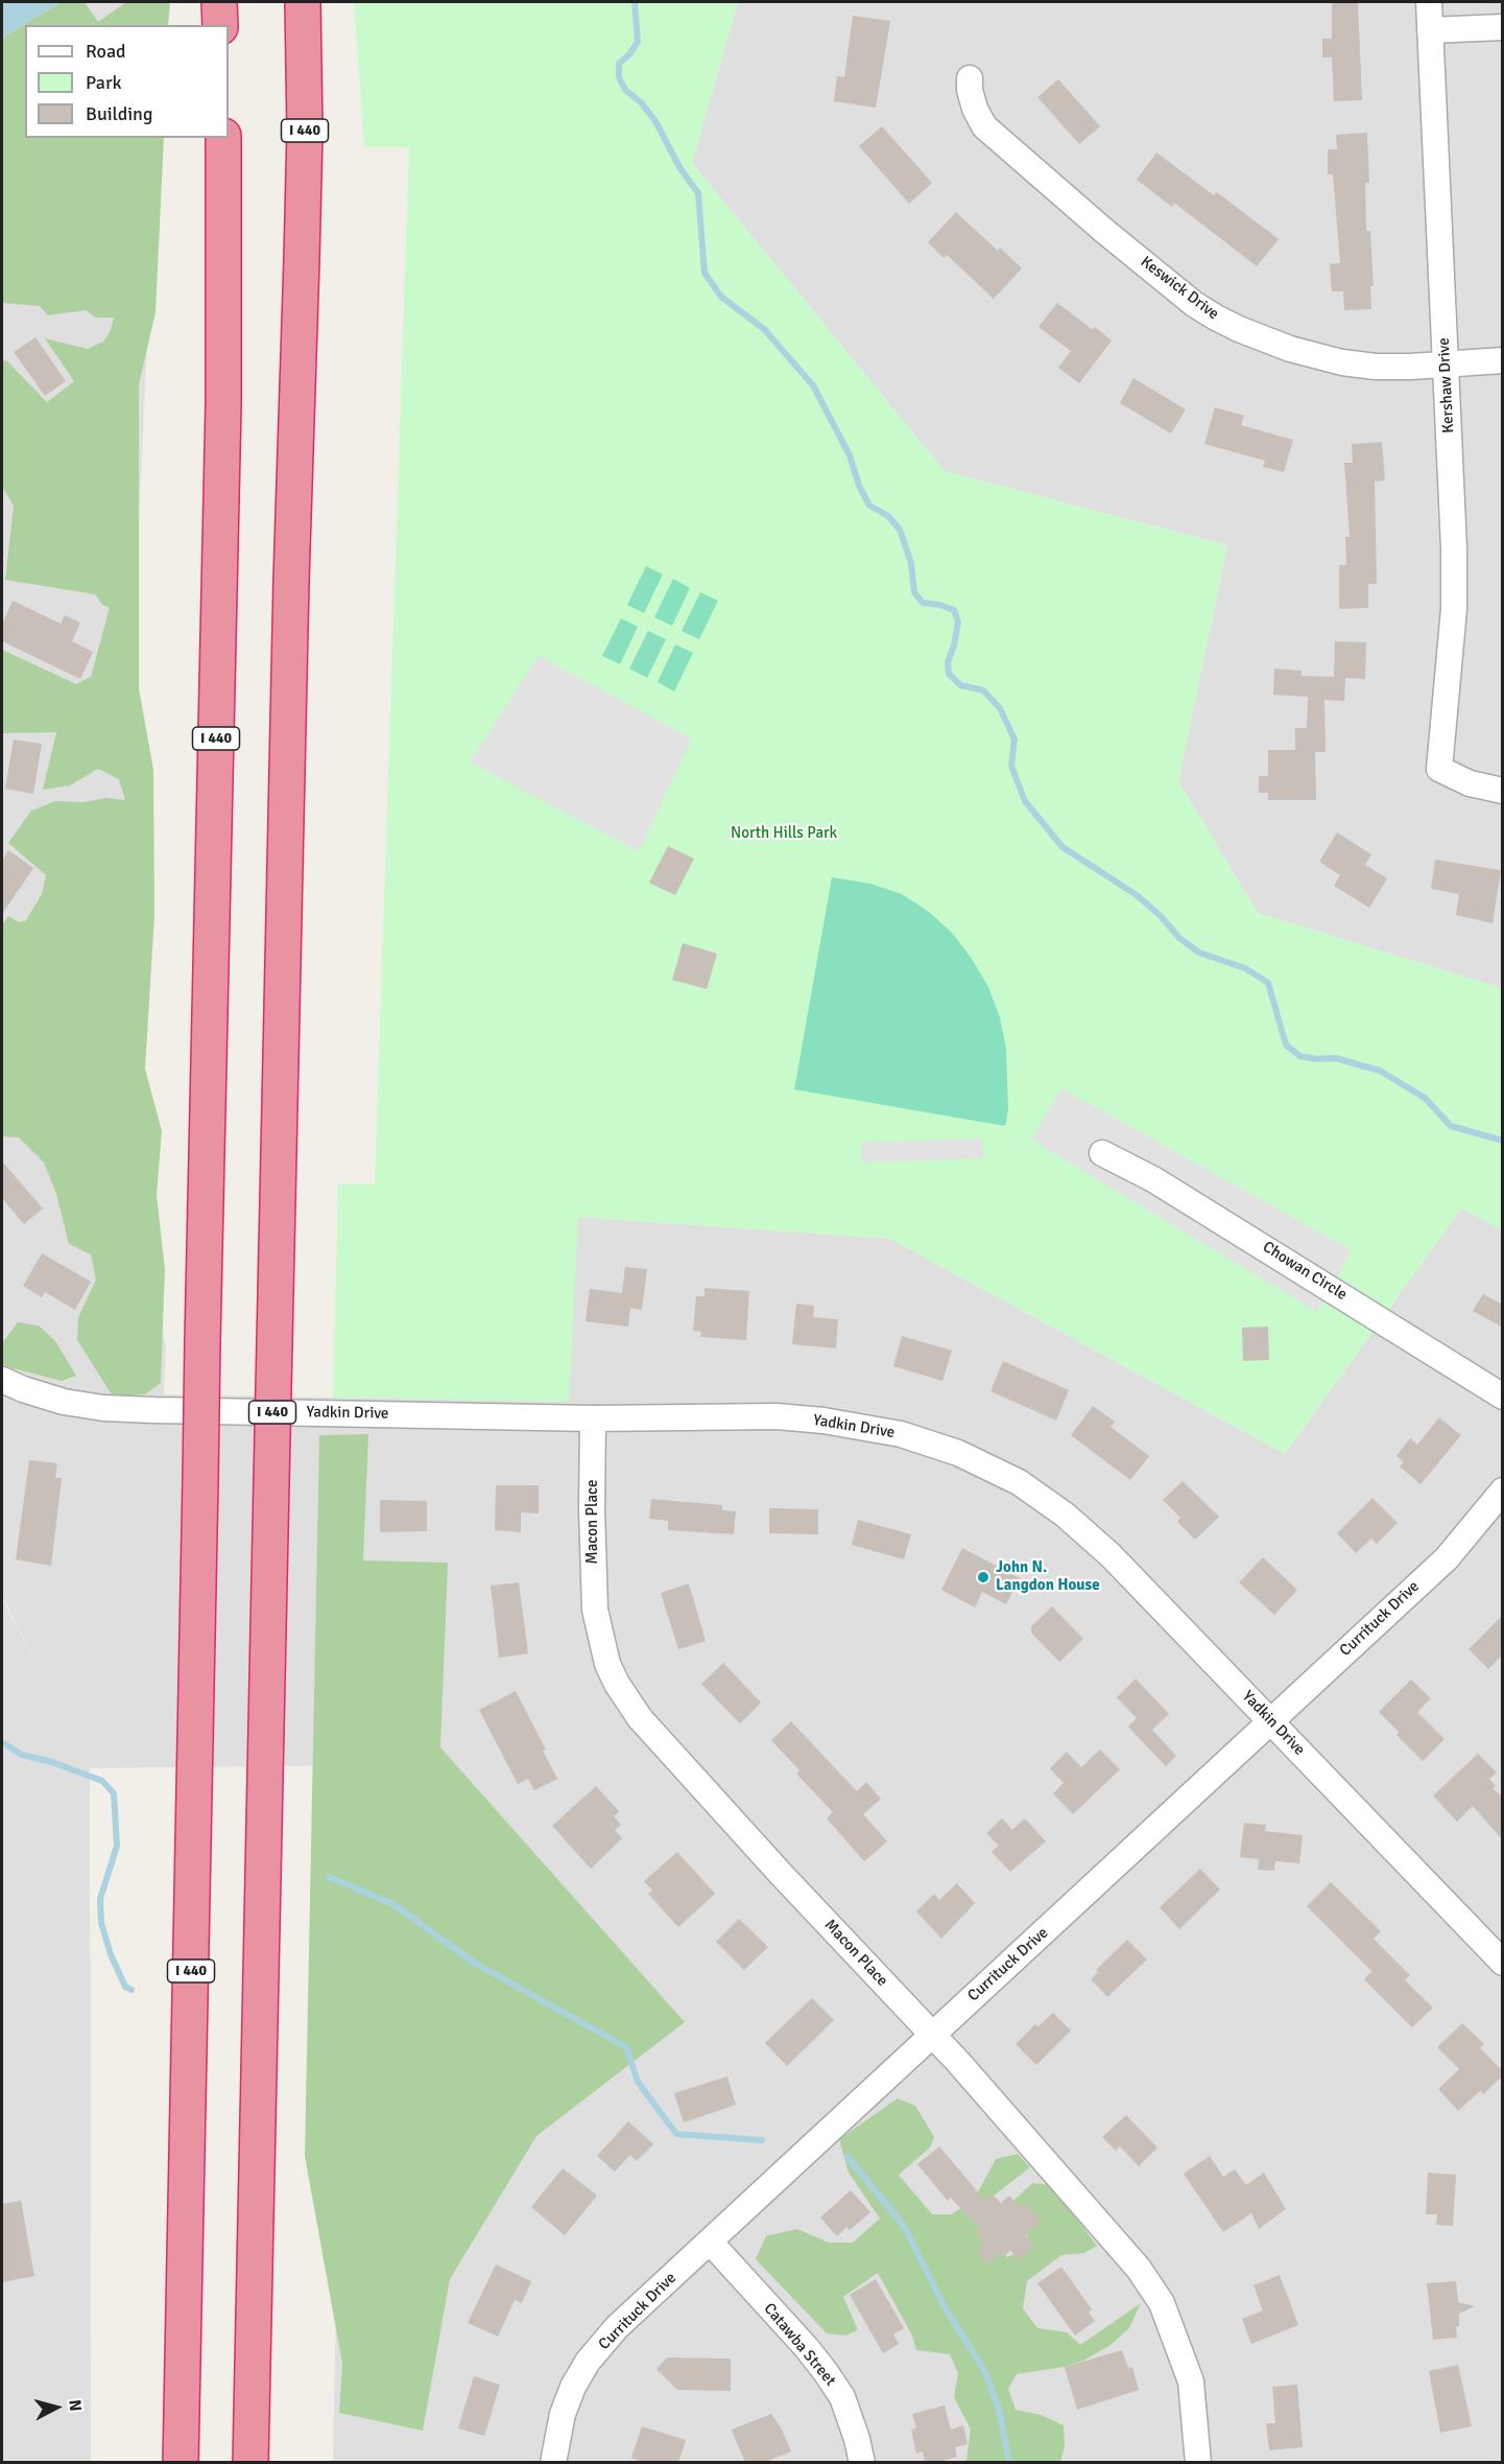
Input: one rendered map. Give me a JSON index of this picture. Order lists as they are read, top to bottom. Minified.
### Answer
{"streets":{"highway":["I 440"],"street":["Keswick Drive","Kershaw Drive","Chowan Circle","Yadkin Drive","Macon Place","Currituck Drive","Catawba Street"]},"crossings":[["Keswick Drive","Kershaw Drive"],["Yadkin Drive","Macon Place"],["Yadkin Drive","Currituck Drive"],["Macon Place","Currituck Drive"],["Currituck Drive","Catawba Street"]],"parks":["North Hills Park"],"places":["John N. Langdon House"],"legend":["Road","Park","Building"],"north":"right"}
